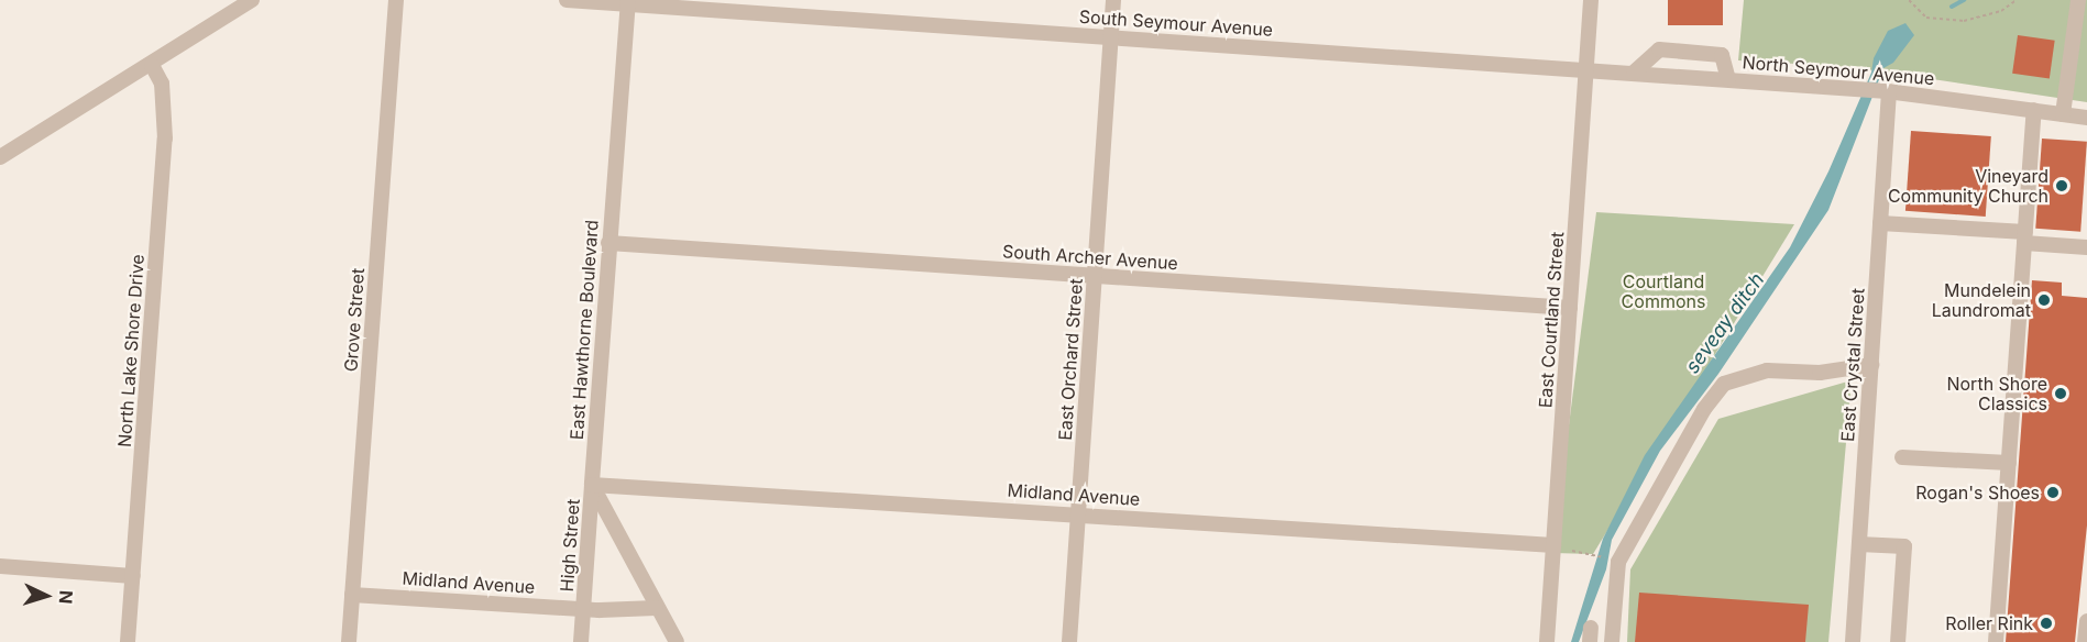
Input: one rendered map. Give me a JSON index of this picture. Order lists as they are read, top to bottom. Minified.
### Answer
{"streets":{"street":["South Seymour Avenue","North Seymour Avenue","South Archer Avenue","Grove Street","East Courtland Street","East Hawthorne Boulevard","North Lake Shore Drive","East Orchard Street","East Crystal Street","Midland Avenue","High Street"]},"crossings":[["South Seymour Avenue","North Seymour Avenue"],["South Seymour Avenue","East Courtland Street"],["South Seymour Avenue","East Hawthorne Boulevard"],["South Seymour Avenue","East Orchard Street"],["North Seymour Avenue","East Courtland Street"],["North Seymour Avenue","East Crystal Street"],["South Archer Avenue","East Courtland Street"],["South Archer Avenue","East Hawthorne Boulevard"],["South Archer Avenue","East Orchard Street"],["Grove Street","Midland Avenue"],["East Courtland Street","Midland Avenue"],["East Hawthorne Boulevard","Midland Avenue"],["East Hawthorne Boulevard","High Street"],["East Orchard Street","Midland Avenue"],["Midland Avenue","High Street"]],"water":["seveay ditch"],"parks":["Courtland Commons"],"places":["Vineyard Community Church","Mundelein Laundromat","North Shore Classics","Rogan's Shoes","Roller Rink"],"north":"right"}
